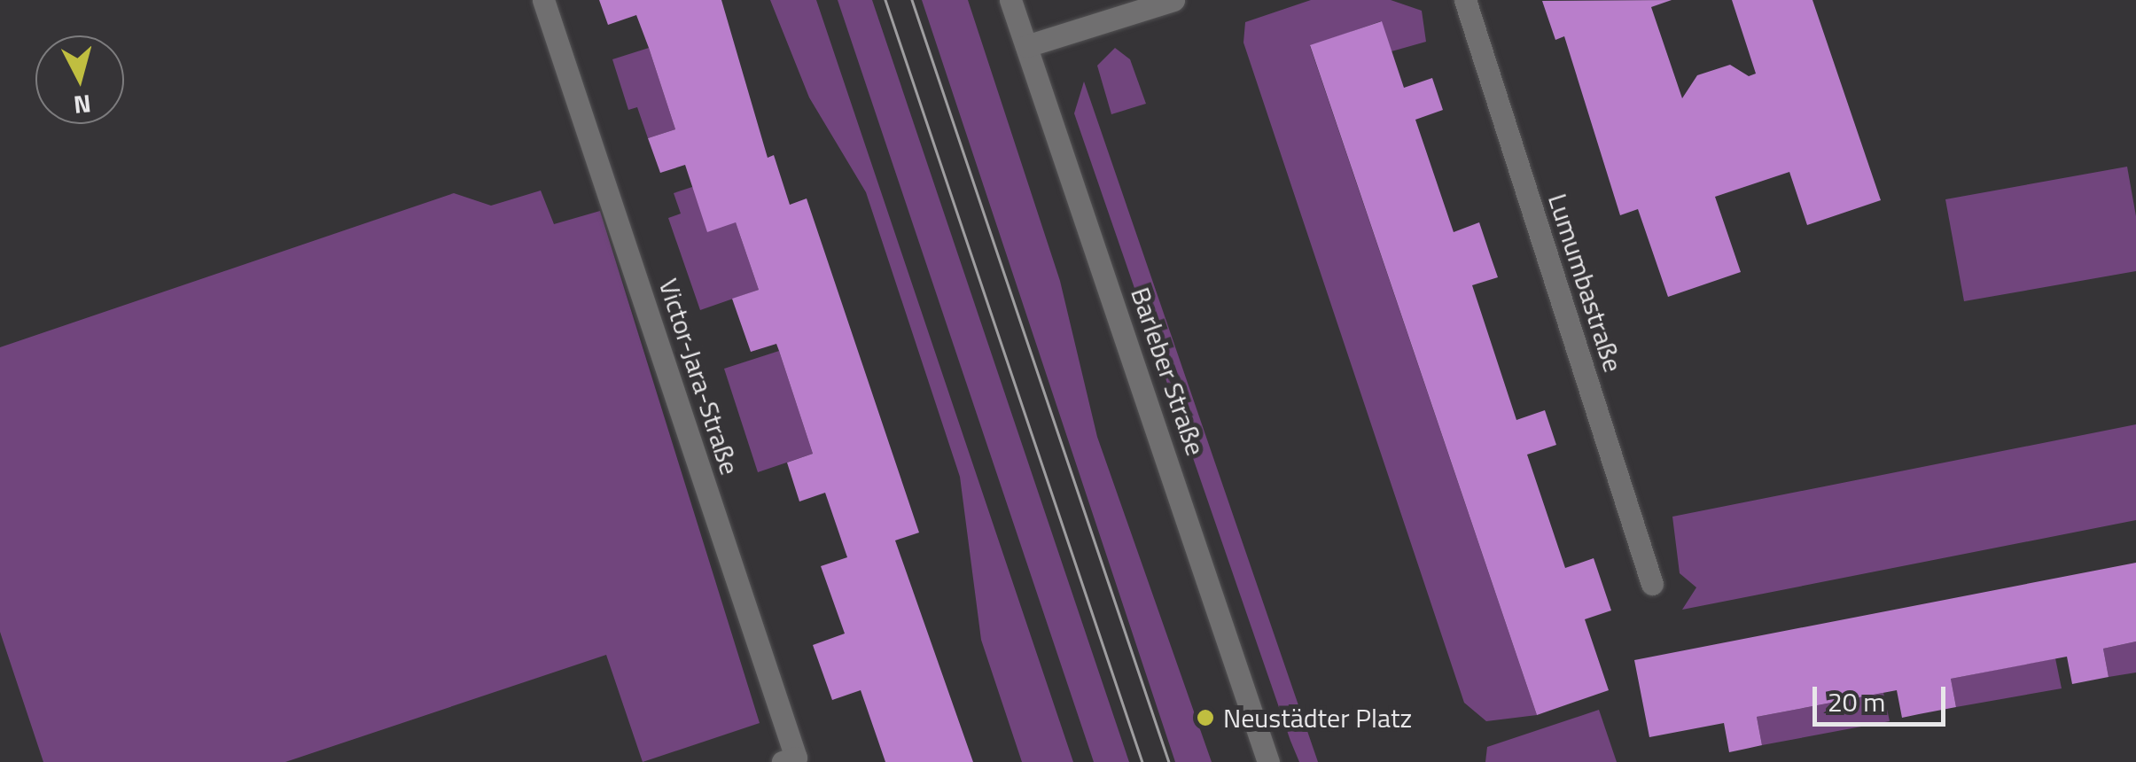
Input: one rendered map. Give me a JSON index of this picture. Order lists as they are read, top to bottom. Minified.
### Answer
{"streets":{"street":["Lumumbastraße","Barleber Straße","Victor-Jara-Straße"]},"places":["Neustädter Platz"],"scale_bar":"20 m","north":"bottom"}
